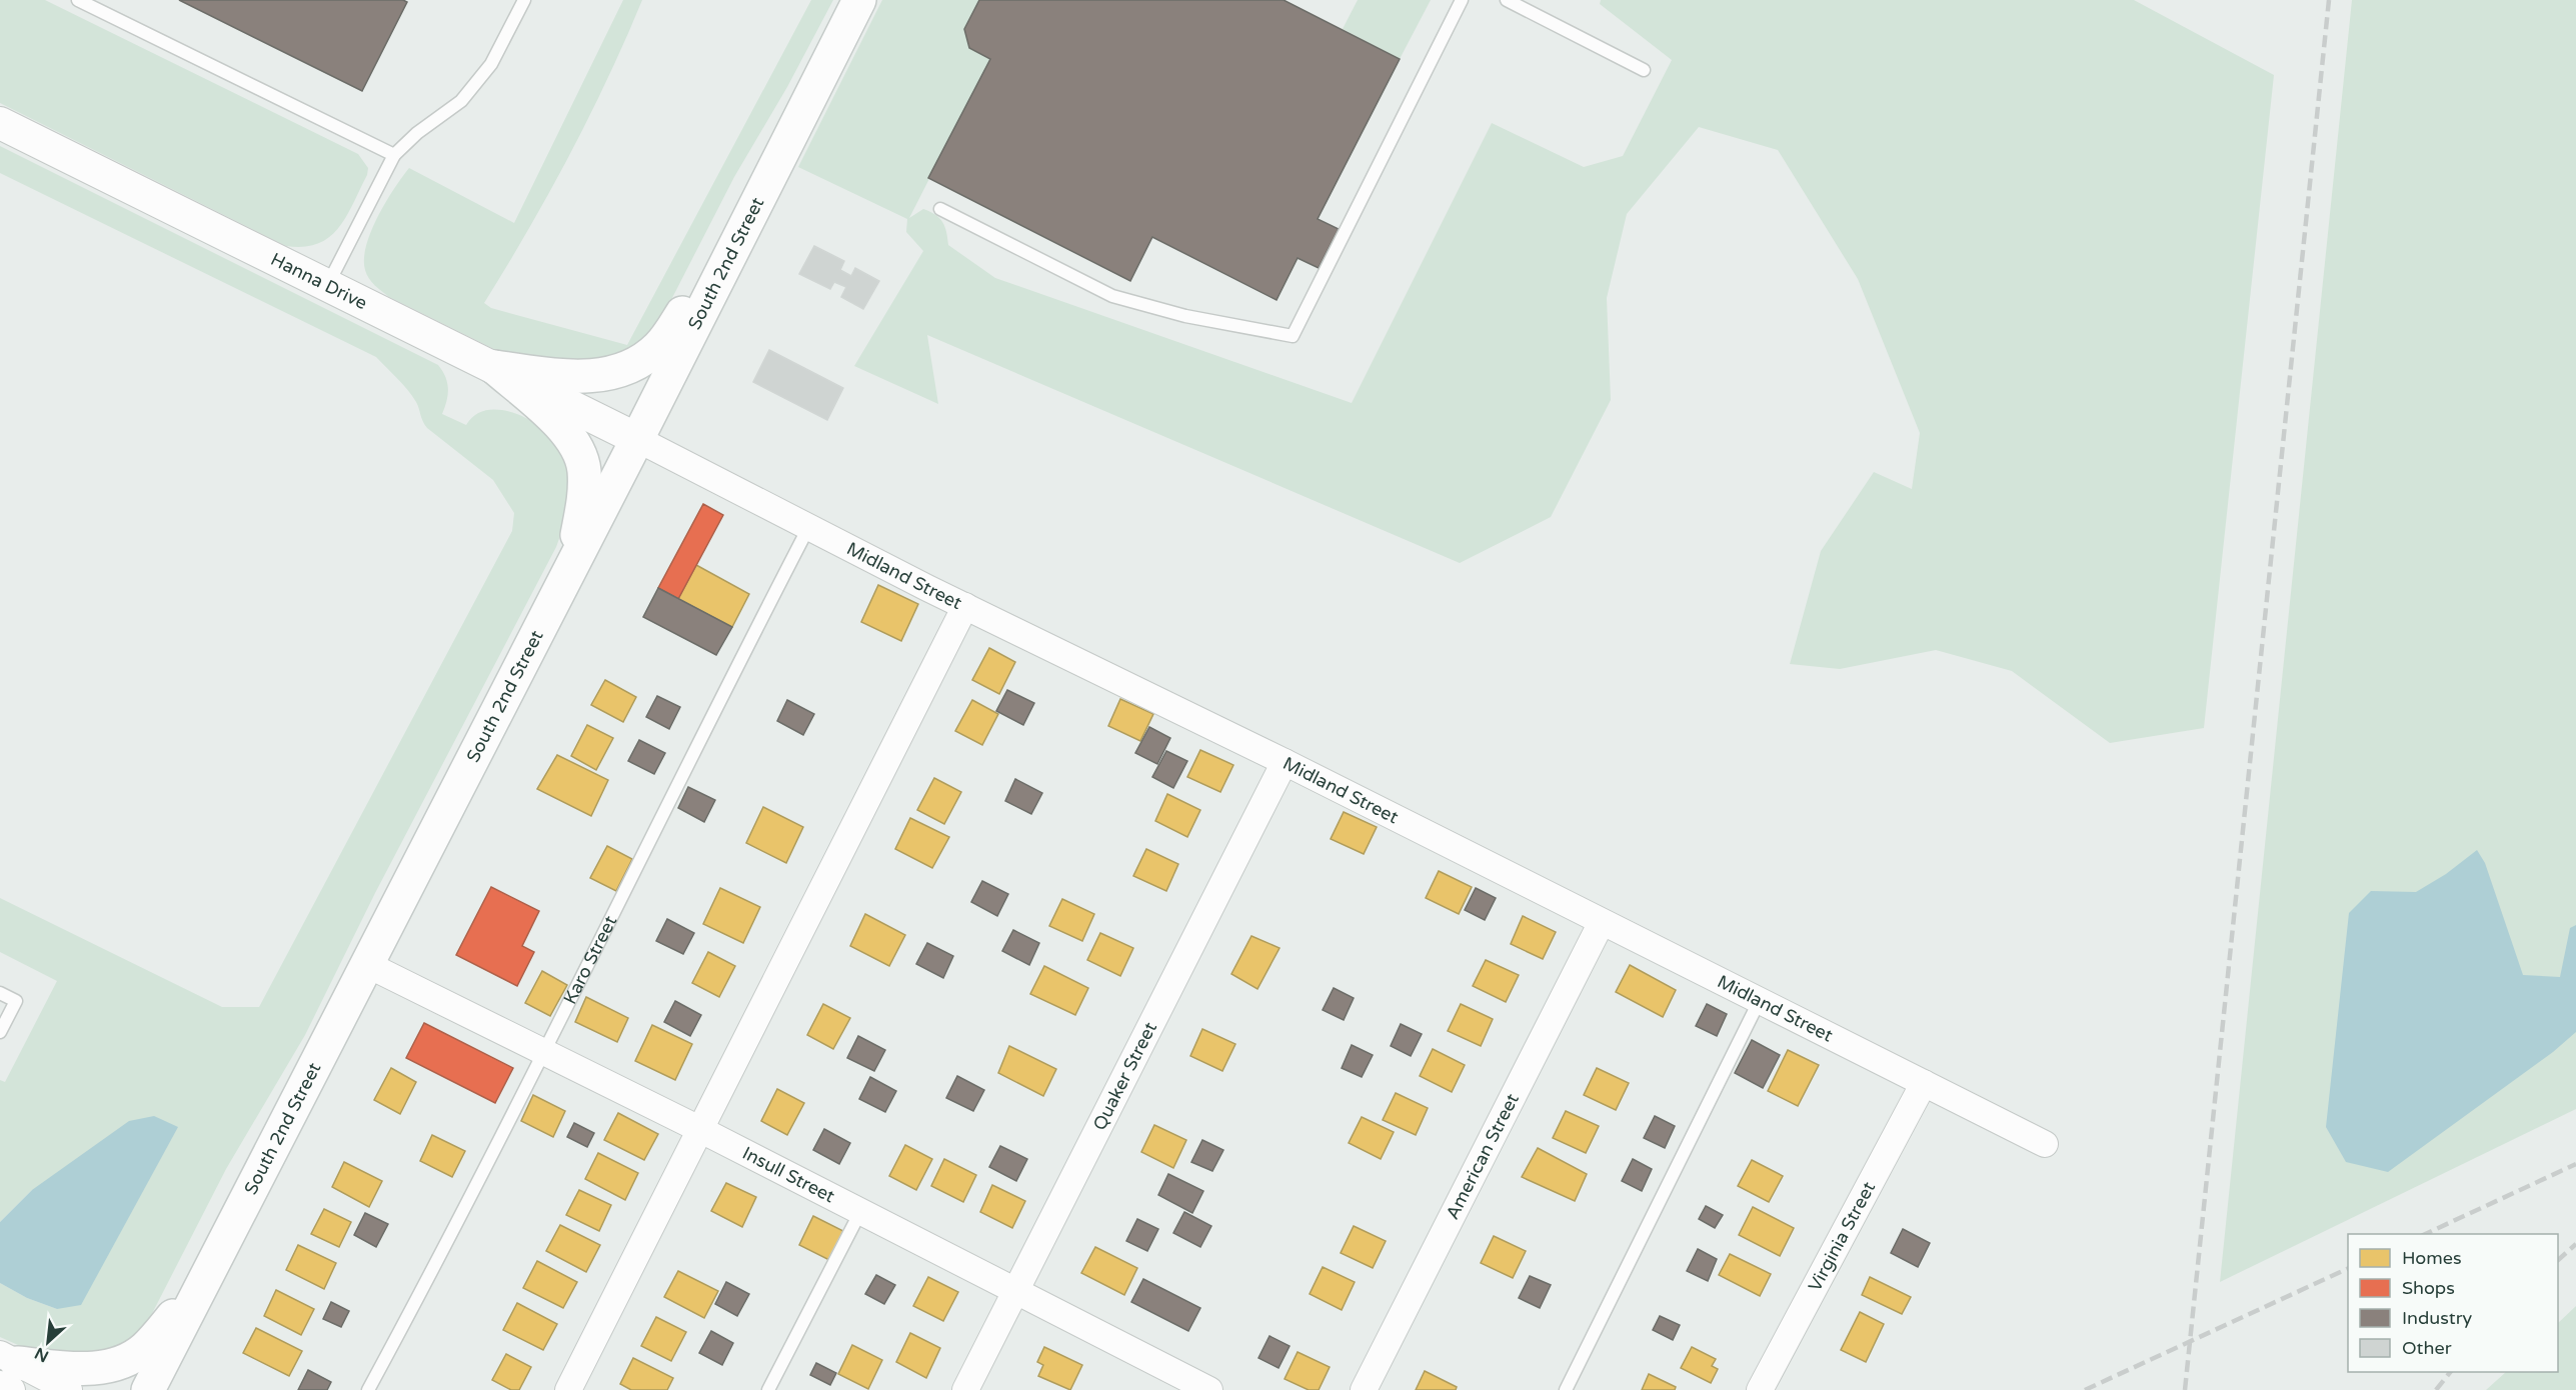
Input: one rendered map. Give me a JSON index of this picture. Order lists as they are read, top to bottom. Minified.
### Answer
{"streets":{"main road":["South 2nd Street"],"street":["Hanna Drive","Midland Street","Quaker Street","American Street","Insull Street","Virginia Street"],"lane":["Karo Street"]},"crossings":[["South 2nd Street","Hanna Drive"],["South 2nd Street","Midland Street"],["South 2nd Street","Insull Street"],["Hanna Drive","Midland Street"],["Midland Street","Karo Street"],["Midland Street","Quaker Street"],["Midland Street","American Street"],["Midland Street","Virginia Street"],["Karo Street","Insull Street"],["Quaker Street","Insull Street"]],"legend":["Homes","Shops","Industry","Other"],"north":"bottom left"}
